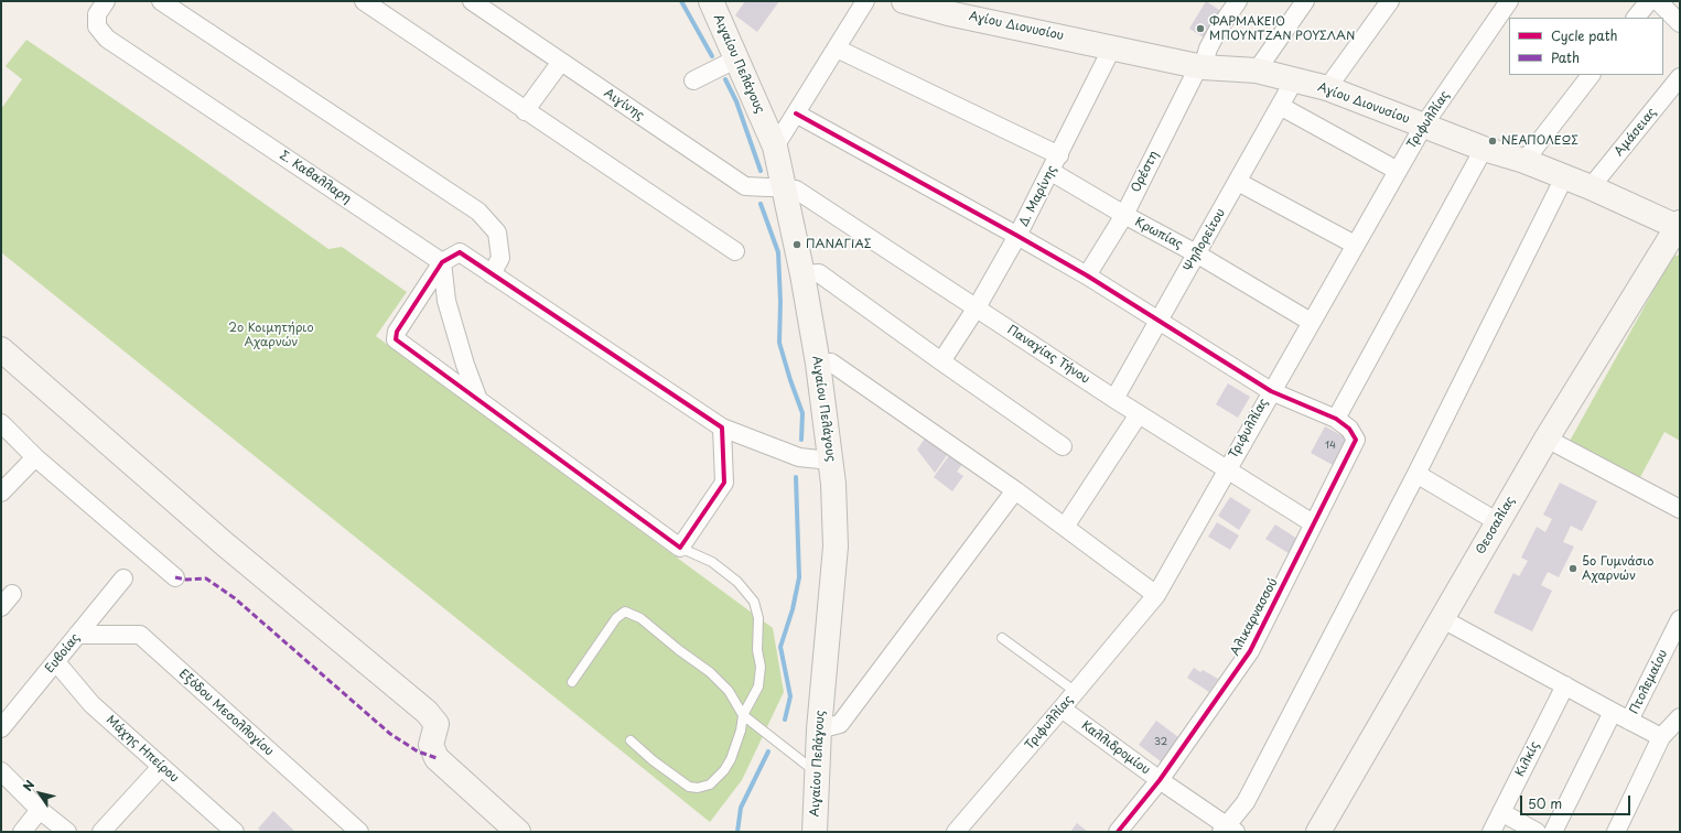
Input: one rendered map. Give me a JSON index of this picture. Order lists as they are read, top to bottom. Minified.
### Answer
{"streets":{"street":["Αγίου Διονυσίου","Αιγαίου Πελάγους","Αιγίνης","Τριφυλλίας","Αμάσειας","Ορέστη","Σ. Καβαλλαρη","Δ. Μαρίνης","Κρωπίας","Ψηλορείτου","Παναγίας Τήνου","Θεσσαλίας","Αλικαρνασσού","Ευβοίας","Πτολεμαίου","Εξόδου Μεσολλογίου","Καλλιδρομίου","Μάχης Ηπείρου","Κιλκίς"]},"crossings":[["Αγίου Διονυσίου","Τριφυλλίας"],["Αγίου Διονυσίου","Αμάσειας"],["Αγίου Διονυσίου","Ορέστη"],["Αγίου Διονυσίου","Δ. Μαρίνης"],["Αγίου Διονυσίου","Ψηλορείτου"],["Αγίου Διονυσίου","Θεσσαλίας"],["Αιγαίου Πελάγους","Αιγίνης"],["Αιγαίου Πελάγους","Παναγίας Τήνου"],["Αιγίνης","Παναγίας Τήνου"],["Τριφυλλίας","Κρωπίας"],["Τριφυλλίας","Παναγίας Τήνου"],["Τριφυλλίας","Καλλιδρομίου"],["Ορέστη","Κρωπίας"],["Δ. Μαρίνης","Κρωπίας"],["Δ. Μαρίνης","Παναγίας Τήνου"],["Κρωπίας","Ψηλορείτου"],["Ψηλορείτου","Παναγίας Τήνου"],["Παναγίας Τήνου","Αλικαρνασσού"],["Αλικαρνασσού","Καλλιδρομίου"],["Ευβοίας","Εξόδου Μεσολλογίου"],["Ευβοίας","Μάχης Ηπείρου"]],"parks":["2ο Κοιμητήριο Αχαρνών"],"places":["ΦΑΡΜΑΚΕΙΟ ΜΠΟΥΝΤΖΑΝ ΡΟΥΣΛΑΝ","ΝΕΑΠΟΛΕΩΣ","ΠΑΝΑΓΙΑΣ","5ο Γυμνάσιο Αχαρνών"],"house_numbers":["14","32"],"legend":["Cycle path","Path"],"scale_bar":"50 m","north":"top left"}
